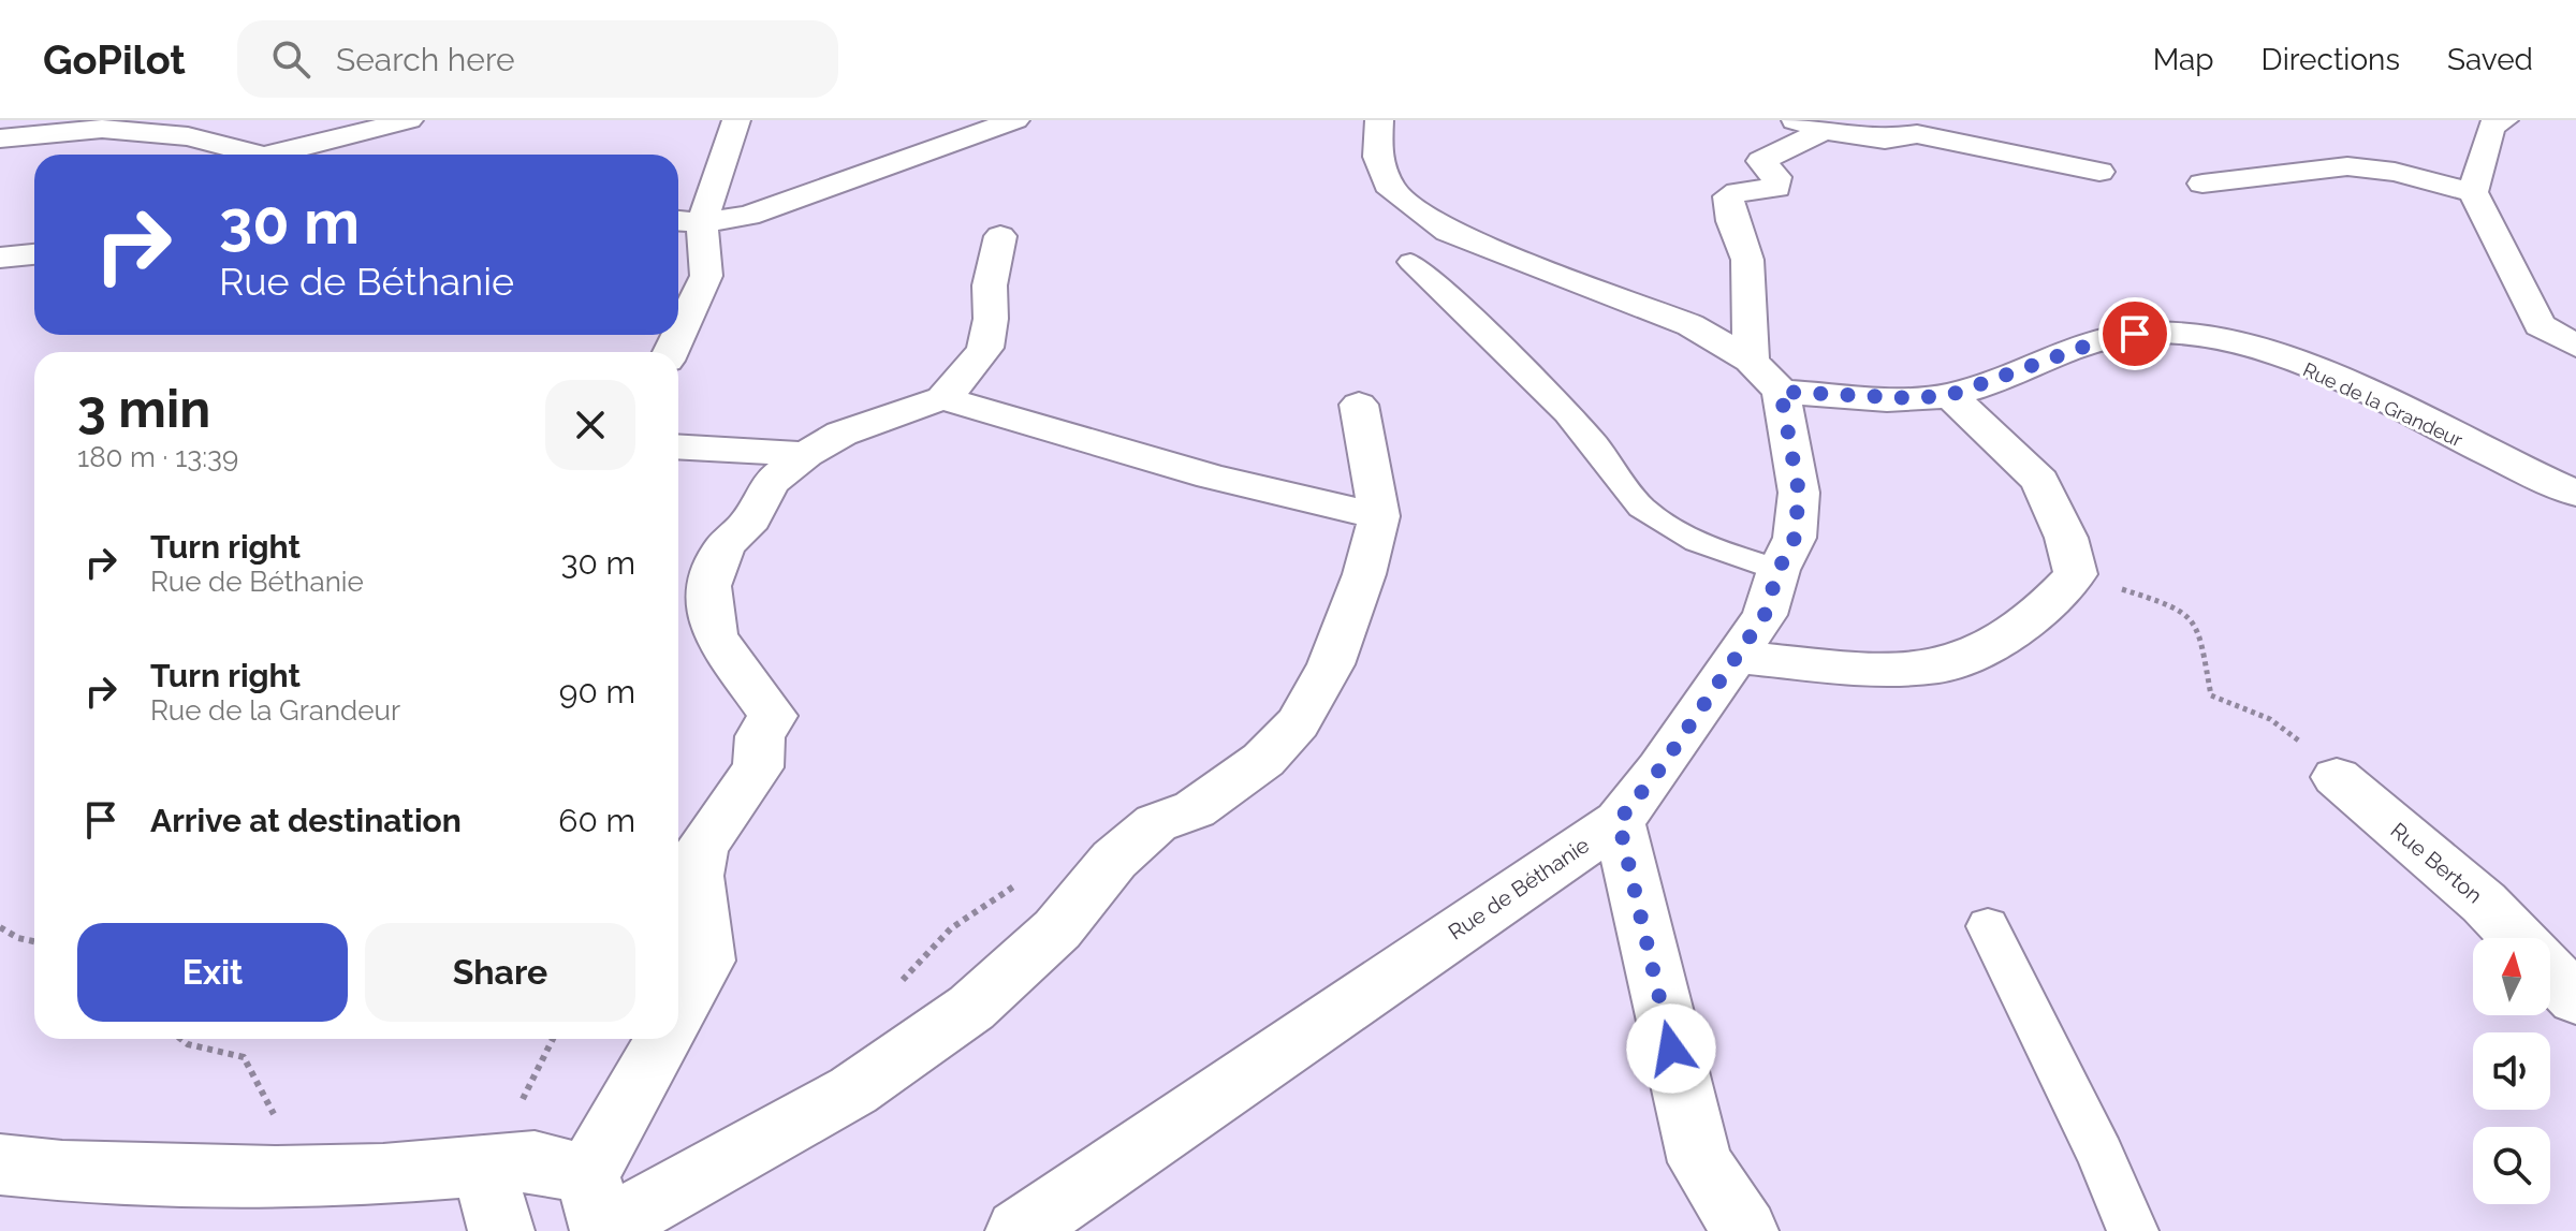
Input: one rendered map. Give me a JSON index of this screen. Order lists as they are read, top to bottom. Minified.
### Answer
{"streets":{"street":["Rue de la Grandeur","Rue Berton","Rue de Béthanie"]},"crossings":[["Rue de la Grandeur","Rue de Béthanie"]],"north":"top","page":{"header":"GoPilot","search":"Search here","nav":["Map","Directions","Saved"],"turn":["30 m","Rue de Béthanie"],"heading":["3 min","180 m · 13:39"],"list":[{"name":"Turn right","note":"Rue de Béthanie","value":"30 m"},{"name":"Turn right","note":"Rue de la Grandeur","value":"90 m"},{"name":"Arrive at destination","value":"60 m"}],"buttons":["Exit","Share"]}}
